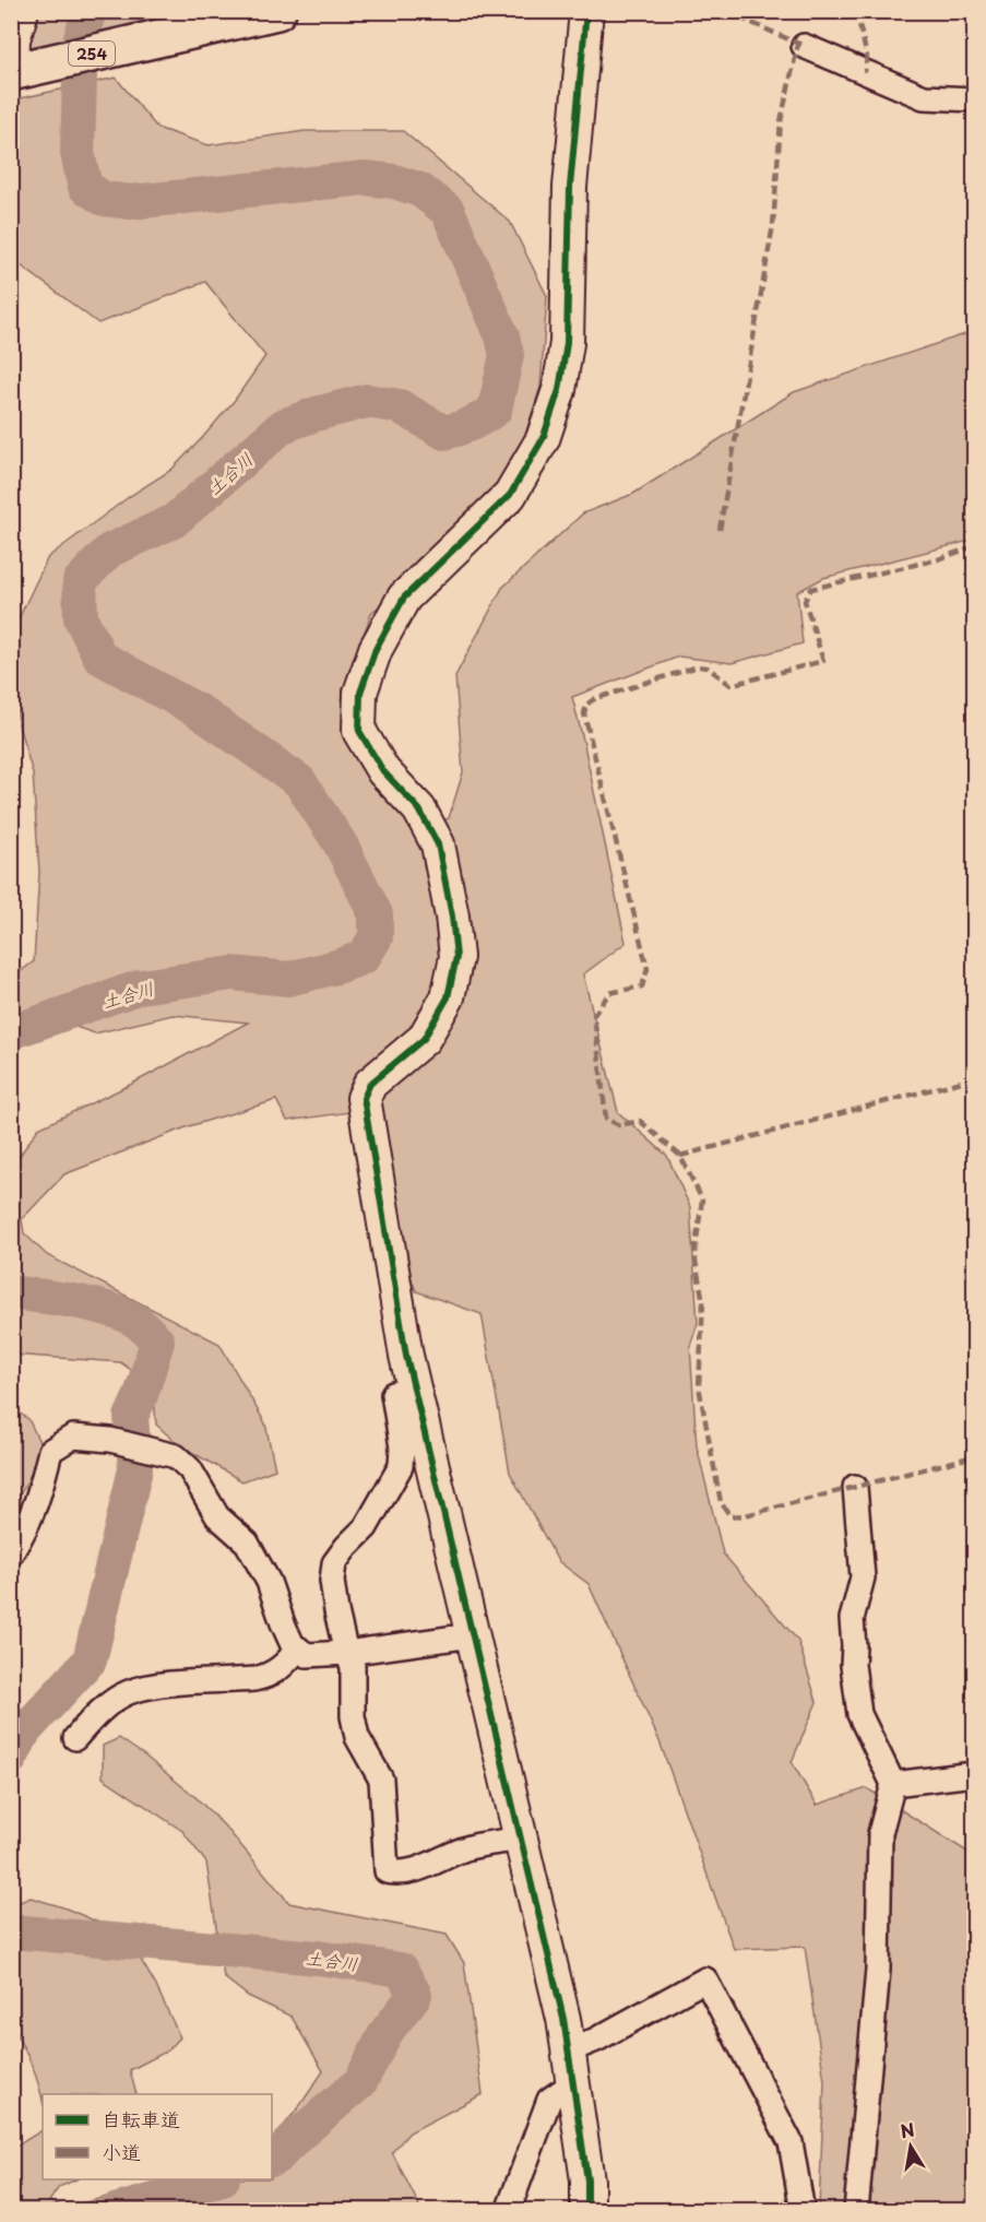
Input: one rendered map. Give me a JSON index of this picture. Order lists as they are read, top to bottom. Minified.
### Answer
{"streets":{"highway":["254"]},"water":["土合川"],"legend":["自転車道","小道"],"north":"top"}
